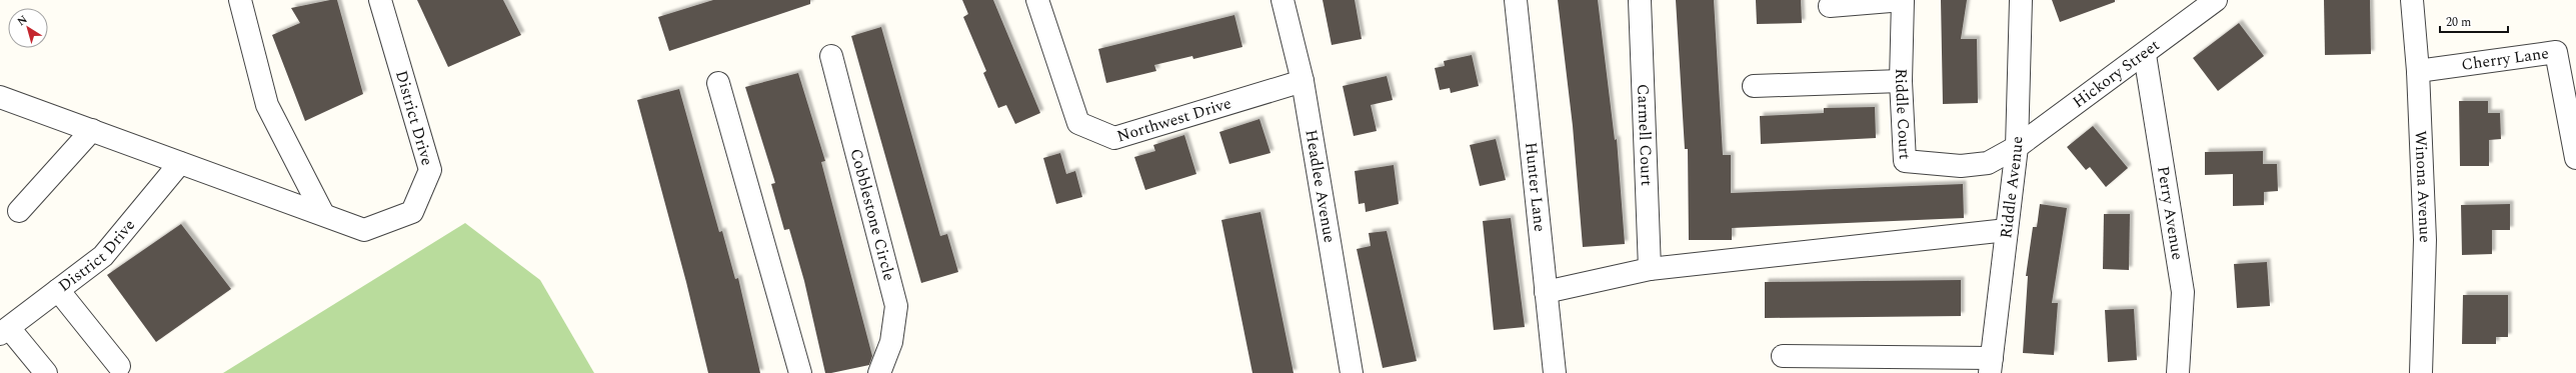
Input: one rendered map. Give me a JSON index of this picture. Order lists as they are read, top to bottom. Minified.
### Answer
{"streets":{"street":["Cherry Lane","Hickory Street","Riddle Court","District Drive","Northwest Drive","Carmell Court","Headlee Avenue","Winona Avenue","Hunter Lane","Riddle Avenue","Perry Avenue","Cobblestone Circle"]},"crossings":[["Cherry Lane","Winona Avenue"],["Hickory Street","Riddle Court"],["Hickory Street","Riddle Avenue"],["Hickory Street","Perry Avenue"],["Riddle Court","Riddle Avenue"],["Northwest Drive","Headlee Avenue"]],"scale_bar":"20 m","north":"top left"}
